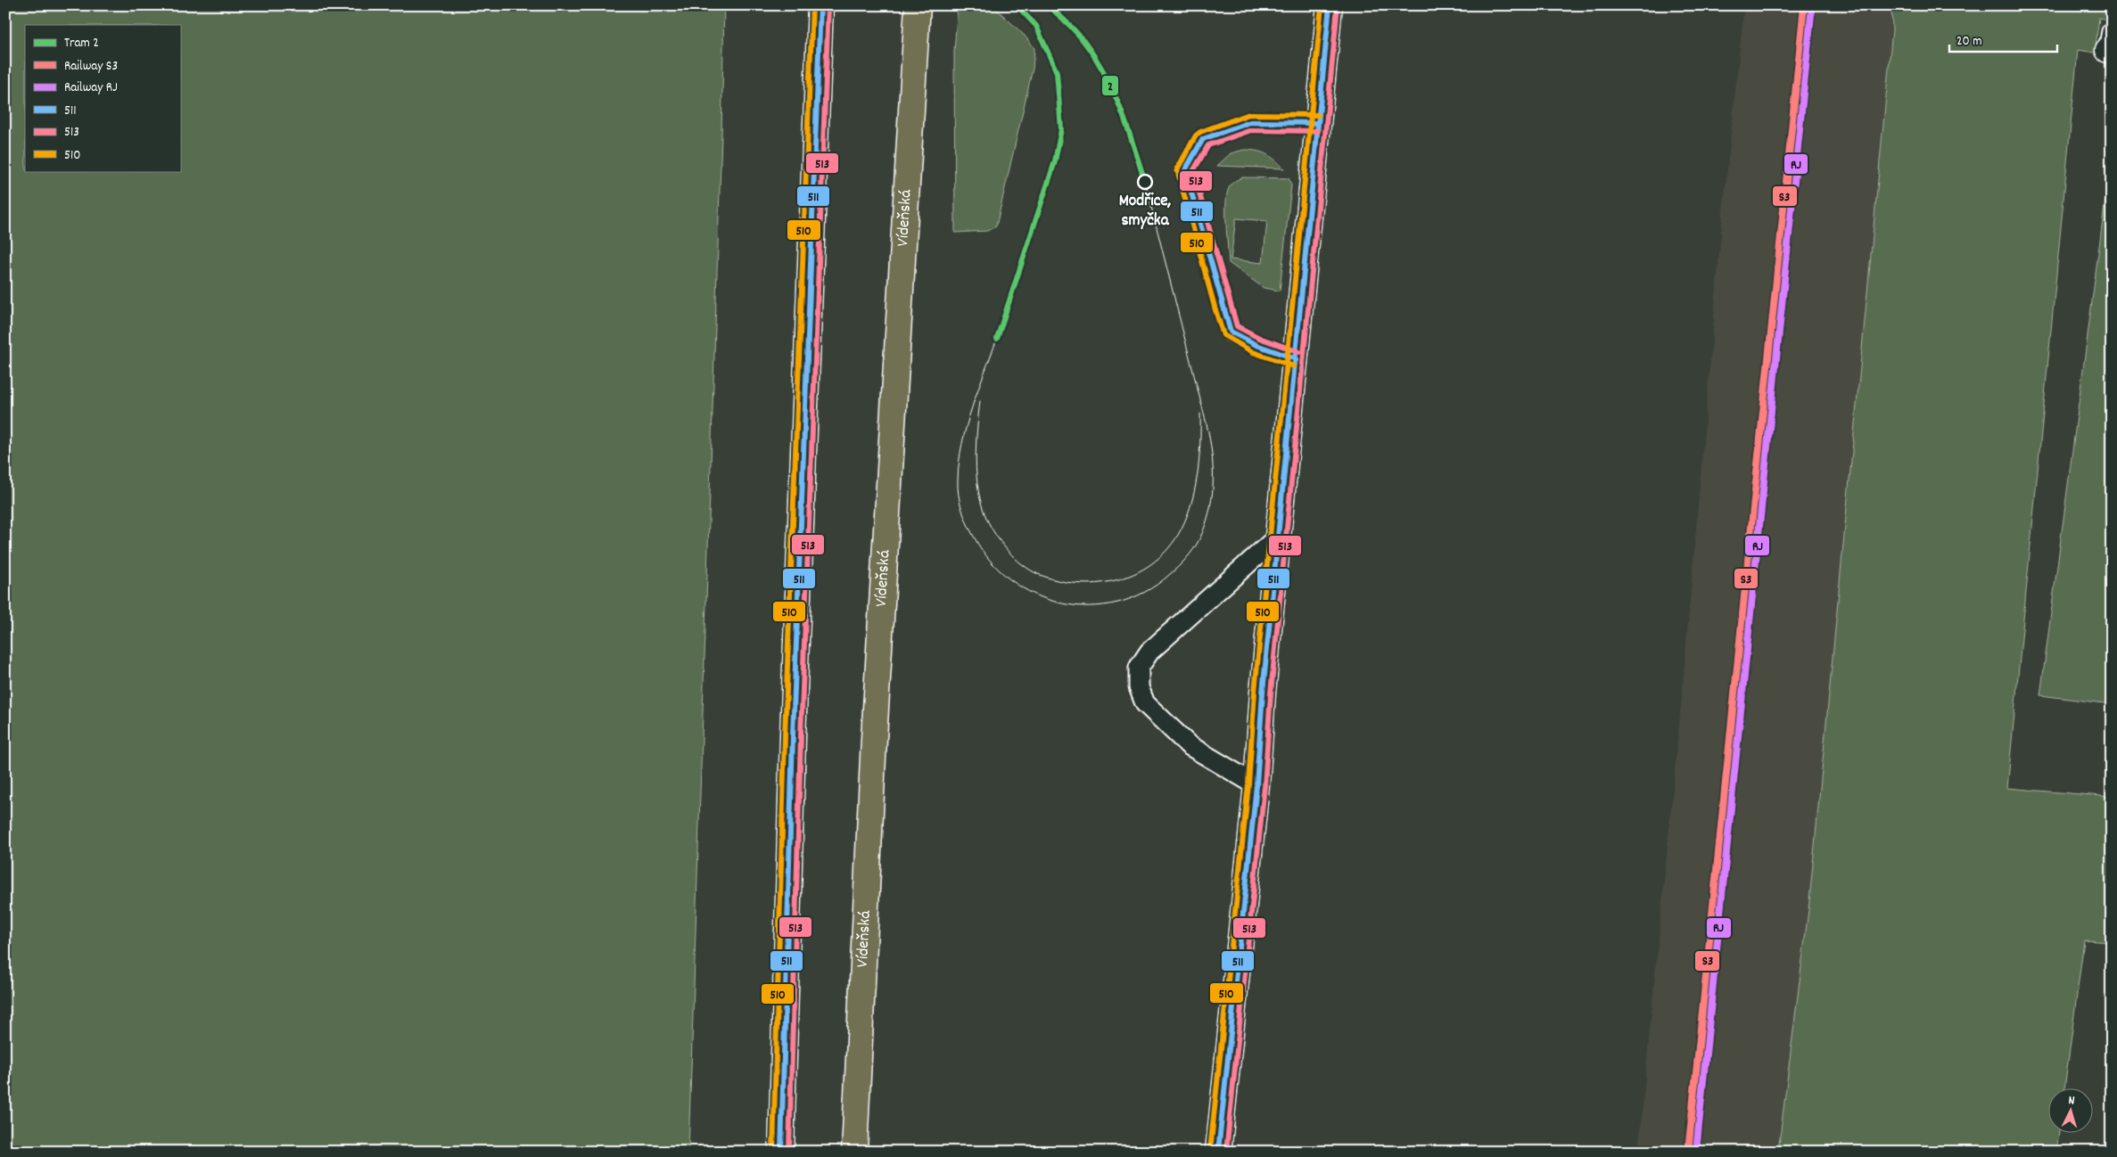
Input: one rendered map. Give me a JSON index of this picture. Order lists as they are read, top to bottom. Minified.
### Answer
{"streets":{"highway":["Vídeňská"]},"places":["Modřice, smyčka"],"lines":["tram line 2","rail line S3","transit line 511","transit line 513","transit line 510","rail line RJ"],"legend":["Tram 2","Railway S3","Railway RJ","511","513","510"],"scale_bar":"20 m","north":"top"}
